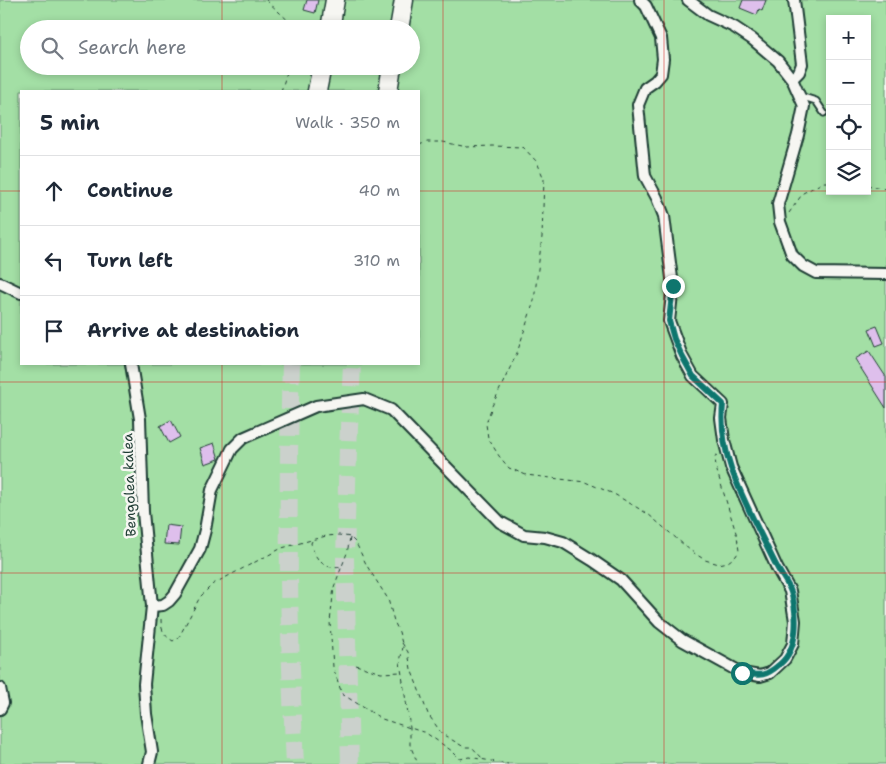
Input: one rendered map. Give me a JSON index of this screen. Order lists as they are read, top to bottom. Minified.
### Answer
{"streets":{"street":["Bengolea kalea"]},"page":{"map_buttons":["+","−"],"search":"Search here","heading":["5 min","Walk · 350 m"],"list":[["Continue","40 m"],["Turn left","310 m"],"Arrive at destination"]}}
